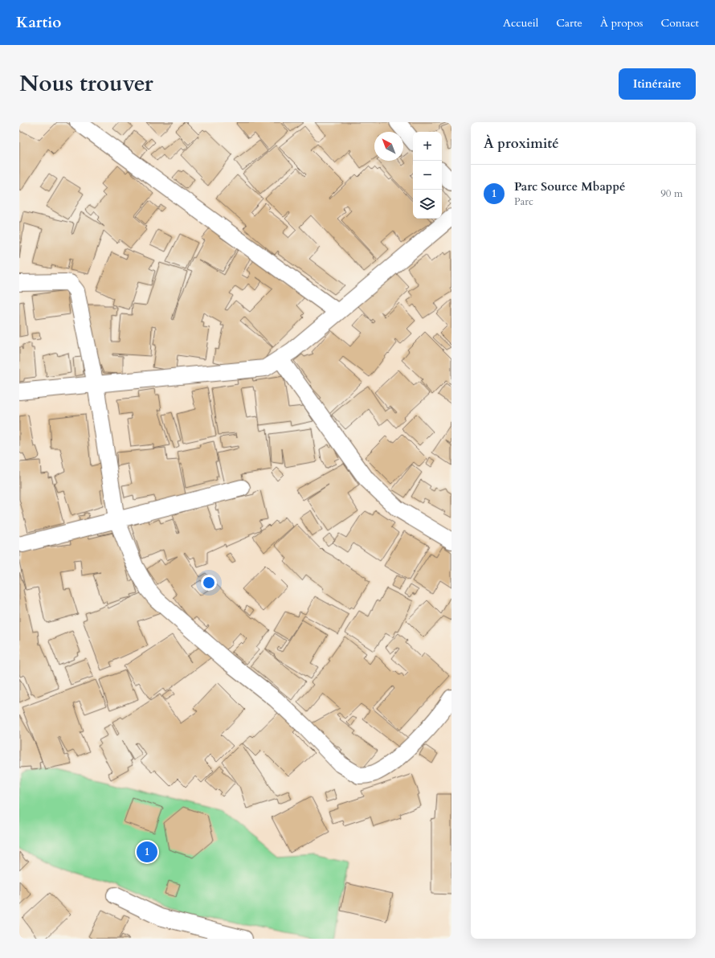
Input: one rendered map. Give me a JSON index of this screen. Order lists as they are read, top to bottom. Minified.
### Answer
{"north":"top left","page":{"header":"Kartio","nav":["Accueil","Carte","À propos","Contact"],"title":"Nous trouver","buttons":"Itinéraire","heading":"À proximité","map_buttons":["+","−"],"list":[{"mark":"1","name":"Parc Source Mbappé","note":"Parc","value":"90 m"}],"pins":"1"}}
